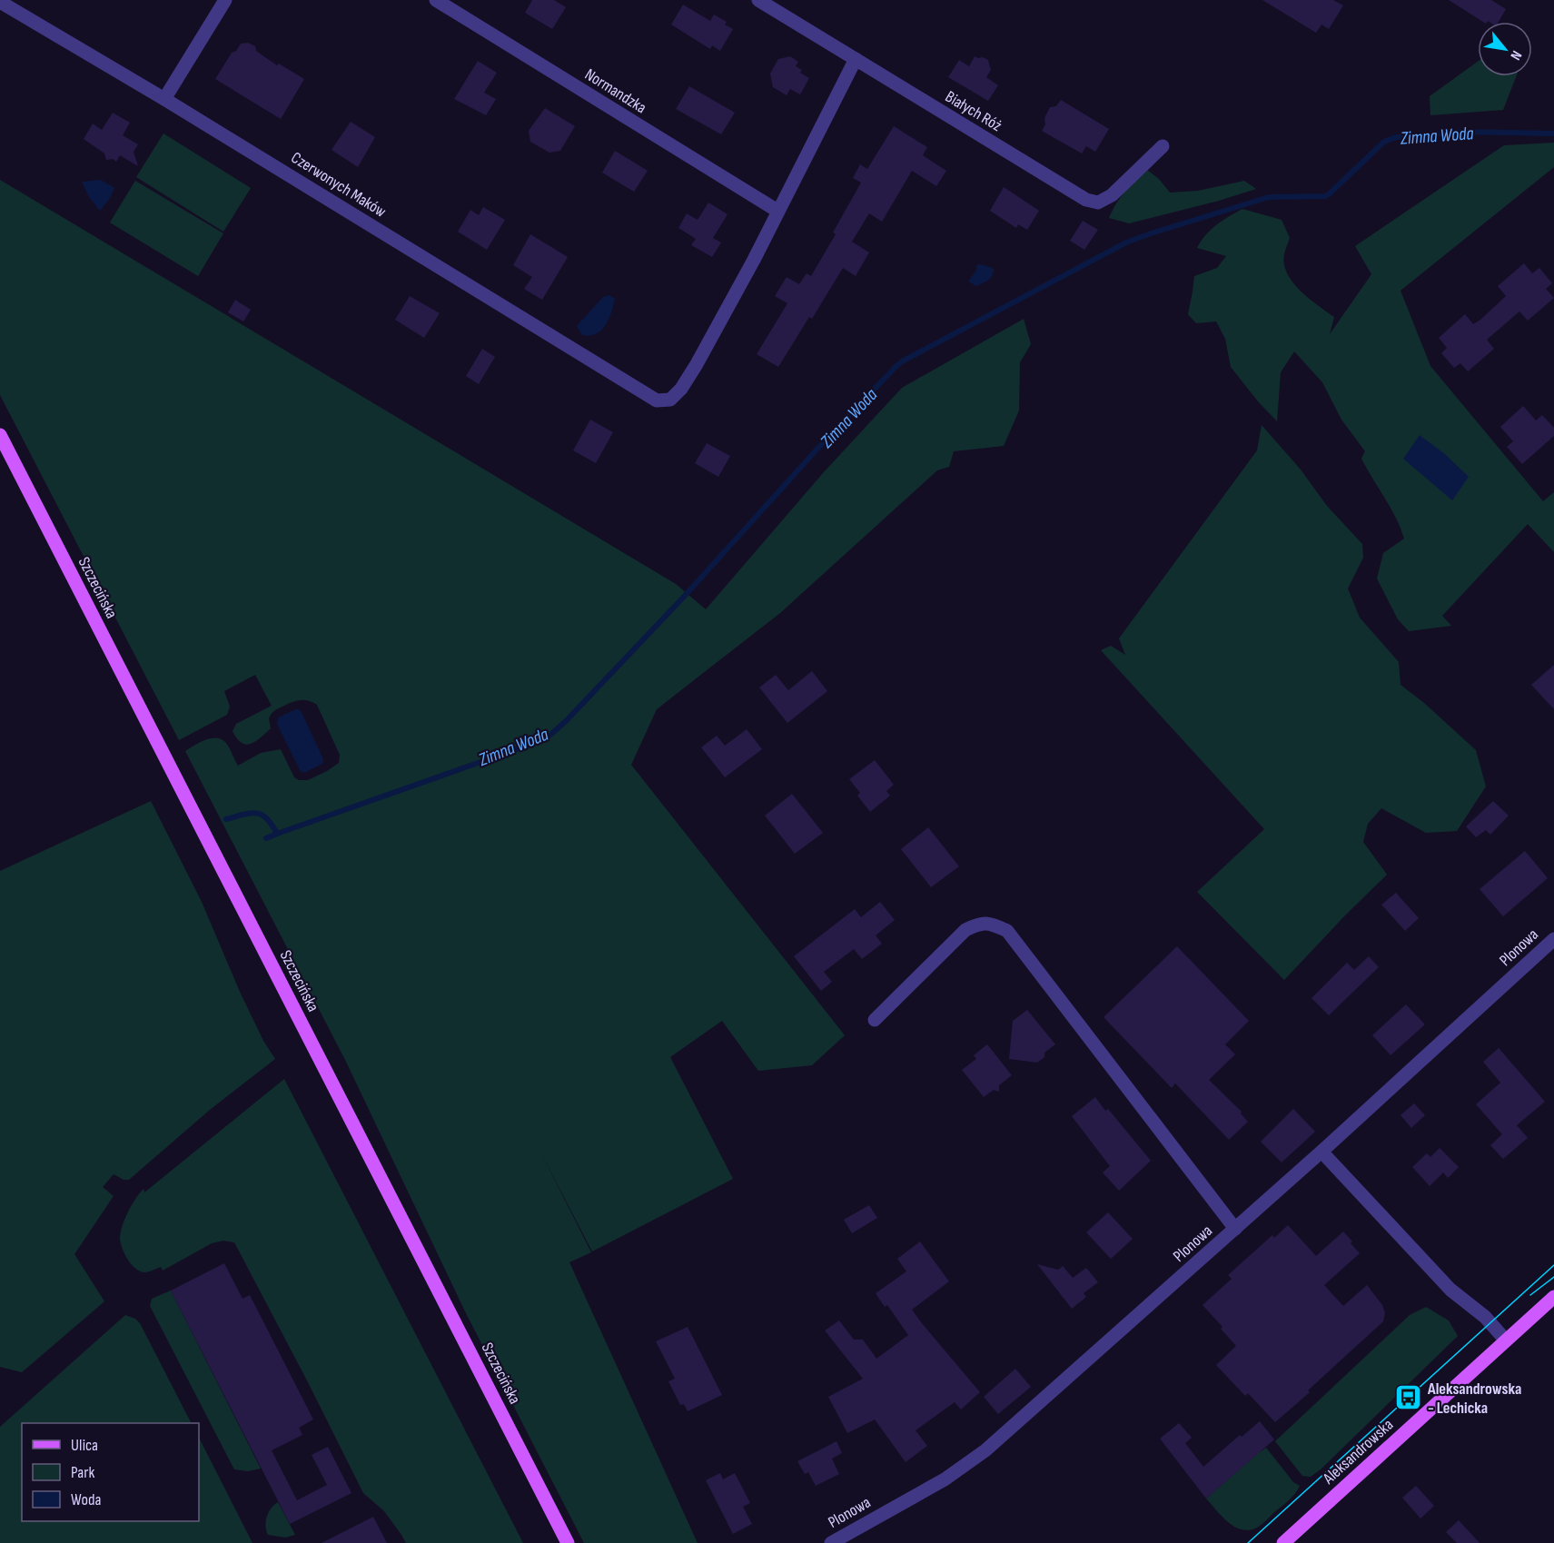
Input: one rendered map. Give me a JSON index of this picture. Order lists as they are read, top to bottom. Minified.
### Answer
{"streets":{"main road":["Szczecińska","Aleksandrowska"],"street":["Normandzka","Białych Róż","Czerwonych Maków","Plonowa"]},"crossings":[["Normandzka","Czerwonych Maków"]],"water":["Zimna Woda"],"places":{"bus stop":["Aleksandrowska - Lechicka"]},"legend":["Ulica","Park","Woda"],"north":"bottom right"}
